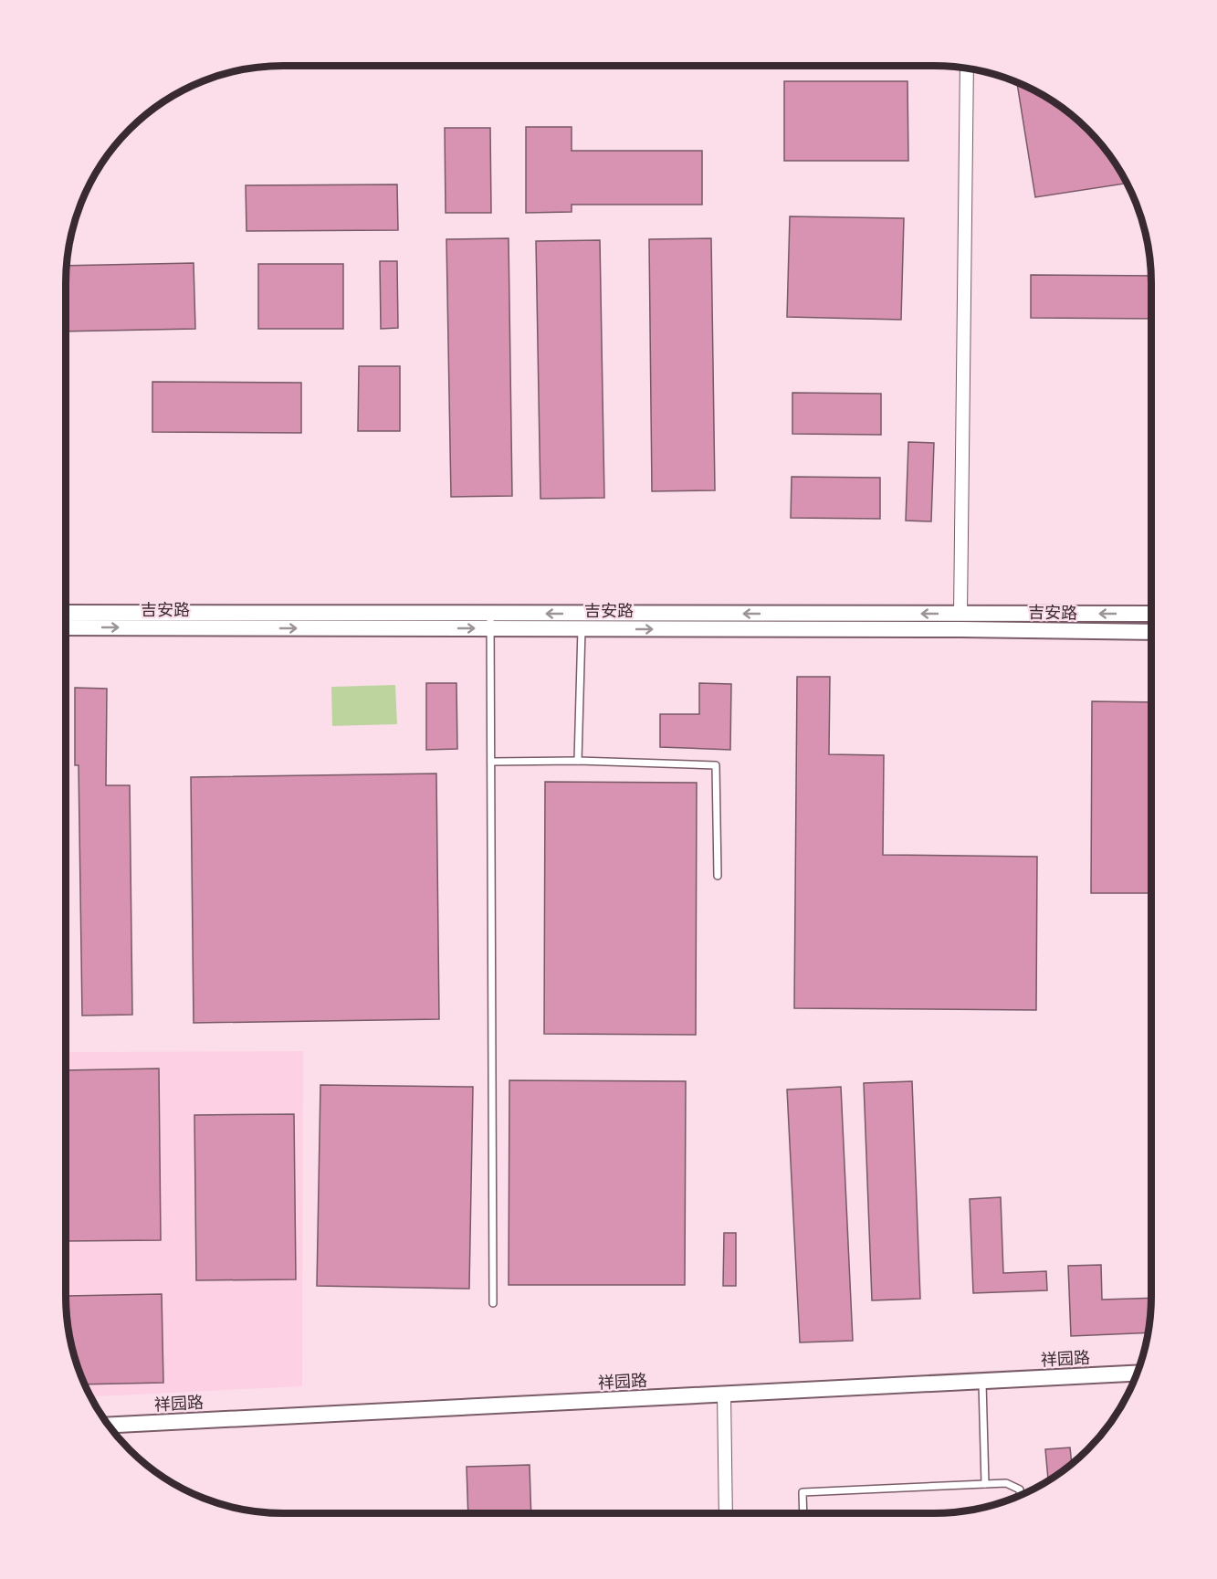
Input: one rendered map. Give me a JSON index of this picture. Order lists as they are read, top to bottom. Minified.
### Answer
{"streets":{"street":["吉安路","祥园路"]}}
